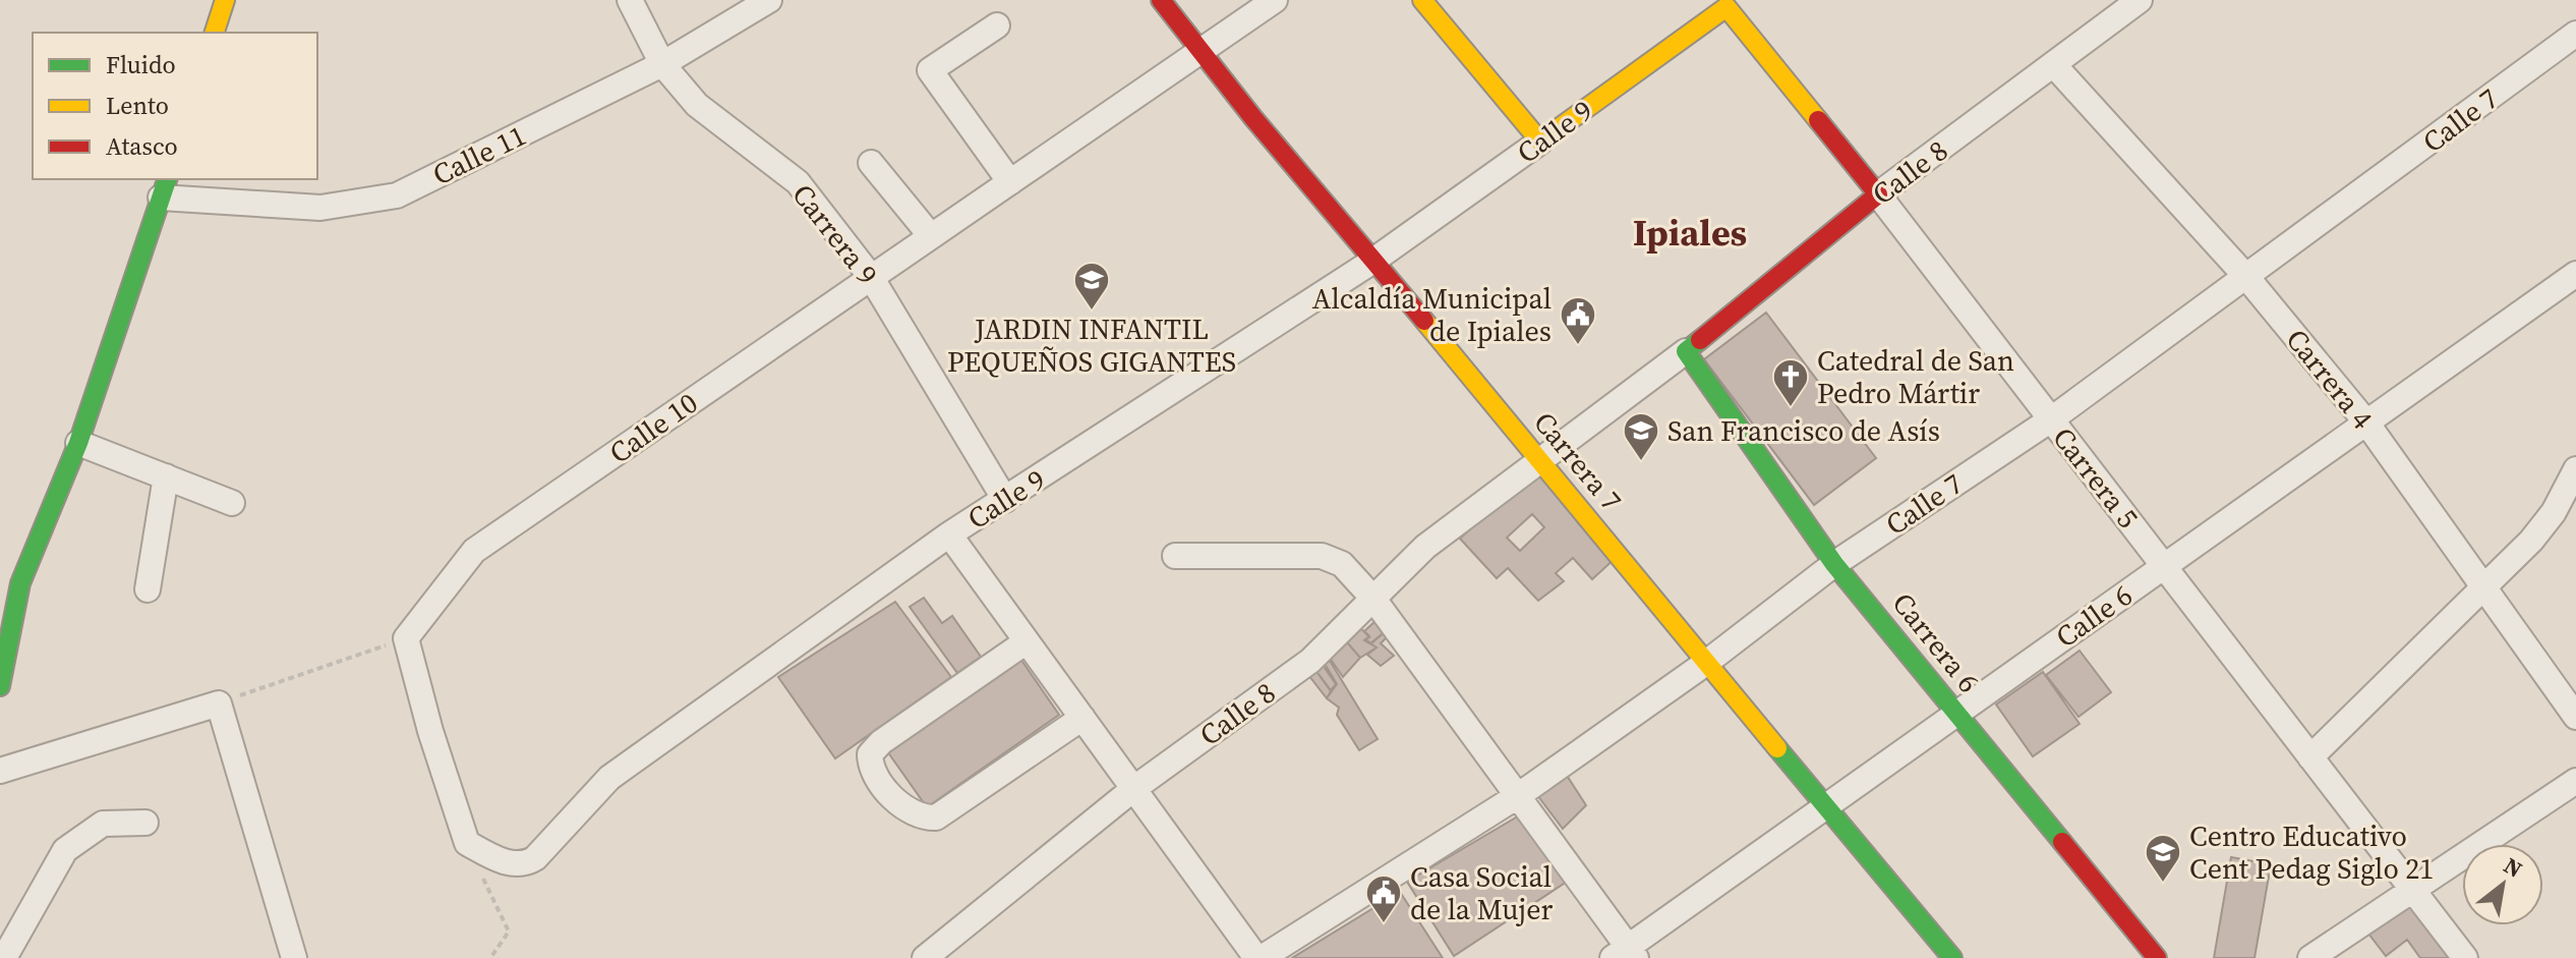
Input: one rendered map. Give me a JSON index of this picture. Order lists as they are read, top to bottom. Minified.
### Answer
{"streets":{"main road":["Calle 9","Calle 8","Carrera 7","Carrera 5","Carrera 6"],"street":["Calle 7","Calle 11","Carrera 9","Carrera 4","Calle 10","Calle 6"]},"crossings":[["Calle 7","Carrera 4"],["Calle 7","Carrera 7"],["Calle 7","Carrera 5"],["Calle 7","Carrera 6"],["Calle 9","Carrera 9"],["Calle 9","Carrera 7"],["Calle 9","Carrera 5"],["Calle 11","Carrera 9"],["Calle 8","Carrera 4"],["Calle 8","Carrera 7"],["Calle 8","Carrera 5"],["Calle 8","Carrera 6"],["Carrera 9","Calle 10"],["Carrera 4","Calle 6"],["Calle 10","Carrera 7"],["Carrera 7","Calle 6"],["Carrera 5","Calle 6"],["Calle 6","Carrera 6"]],"districts":["Ipiales"],"places":{"school or university":["JARDIN INFANTIL PEQUEÑOS GIGANTES","San Francisco de Asís","Centro Educativo Cent Pedag Siglo 21"],"public building":["Alcaldía Municipal de Ipiales","Casa Social de la Mujer"],"church":["Catedral de San Pedro Mártir"]},"legend":["Fluido","Lento","Atasco"],"north":"top right"}
